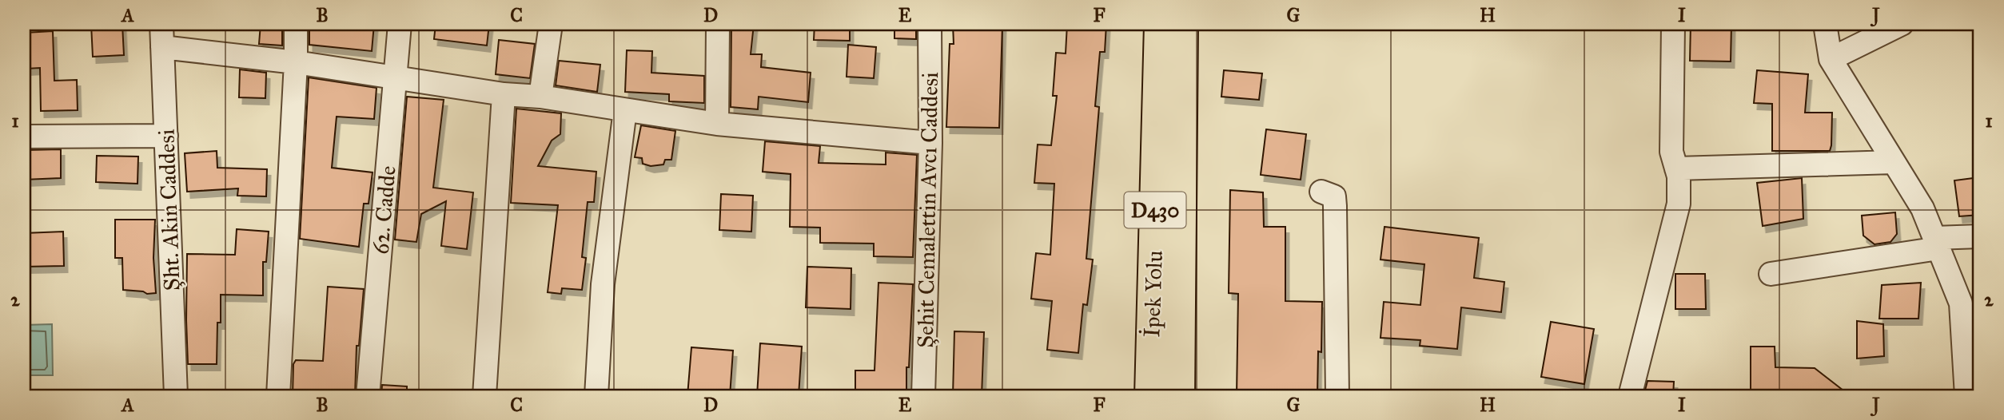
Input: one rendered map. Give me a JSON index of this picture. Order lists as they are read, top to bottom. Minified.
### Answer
{"streets":{"highway":["D430","İpek Yolu"],"street":["Şht. Akin Caddesi","62. Cadde","Şehit Cemalettin Avcı Caddesi"]},"grid":{"columns":["A","B","C","D","E","F","G","H","I","J"],"rows":["1","2"]}}
